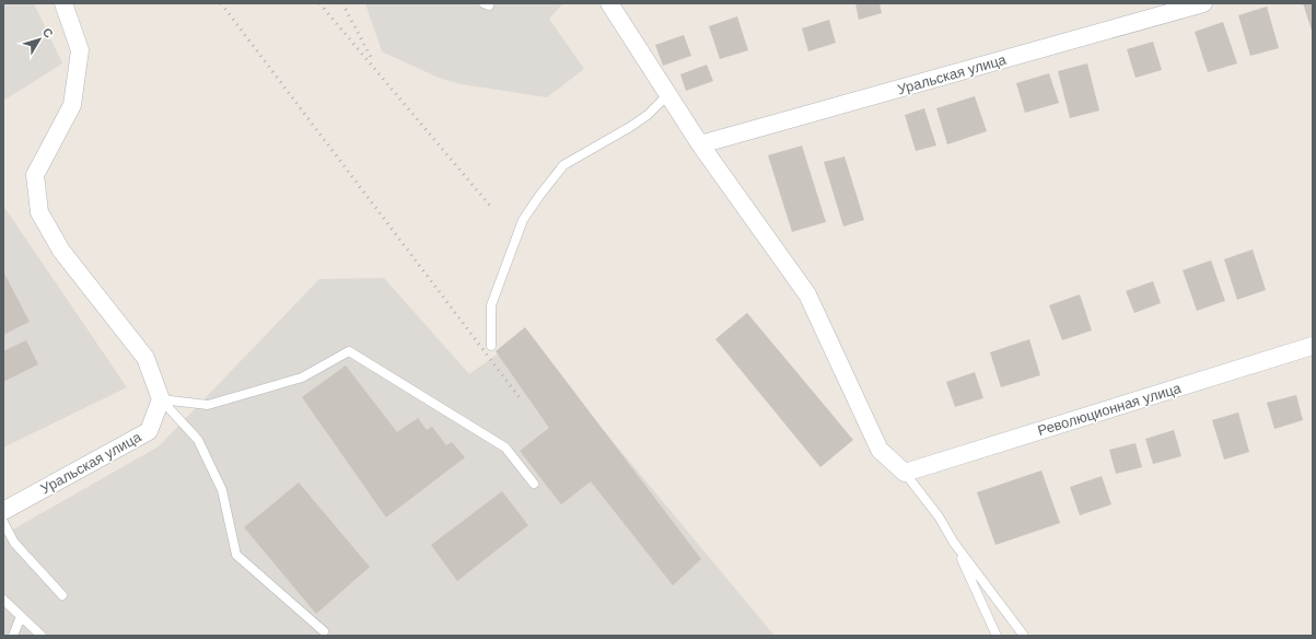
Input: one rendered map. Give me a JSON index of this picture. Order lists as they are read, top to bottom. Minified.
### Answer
{"streets":{"street":["Уральская улица","Революционная улица"]},"north":"top right"}
